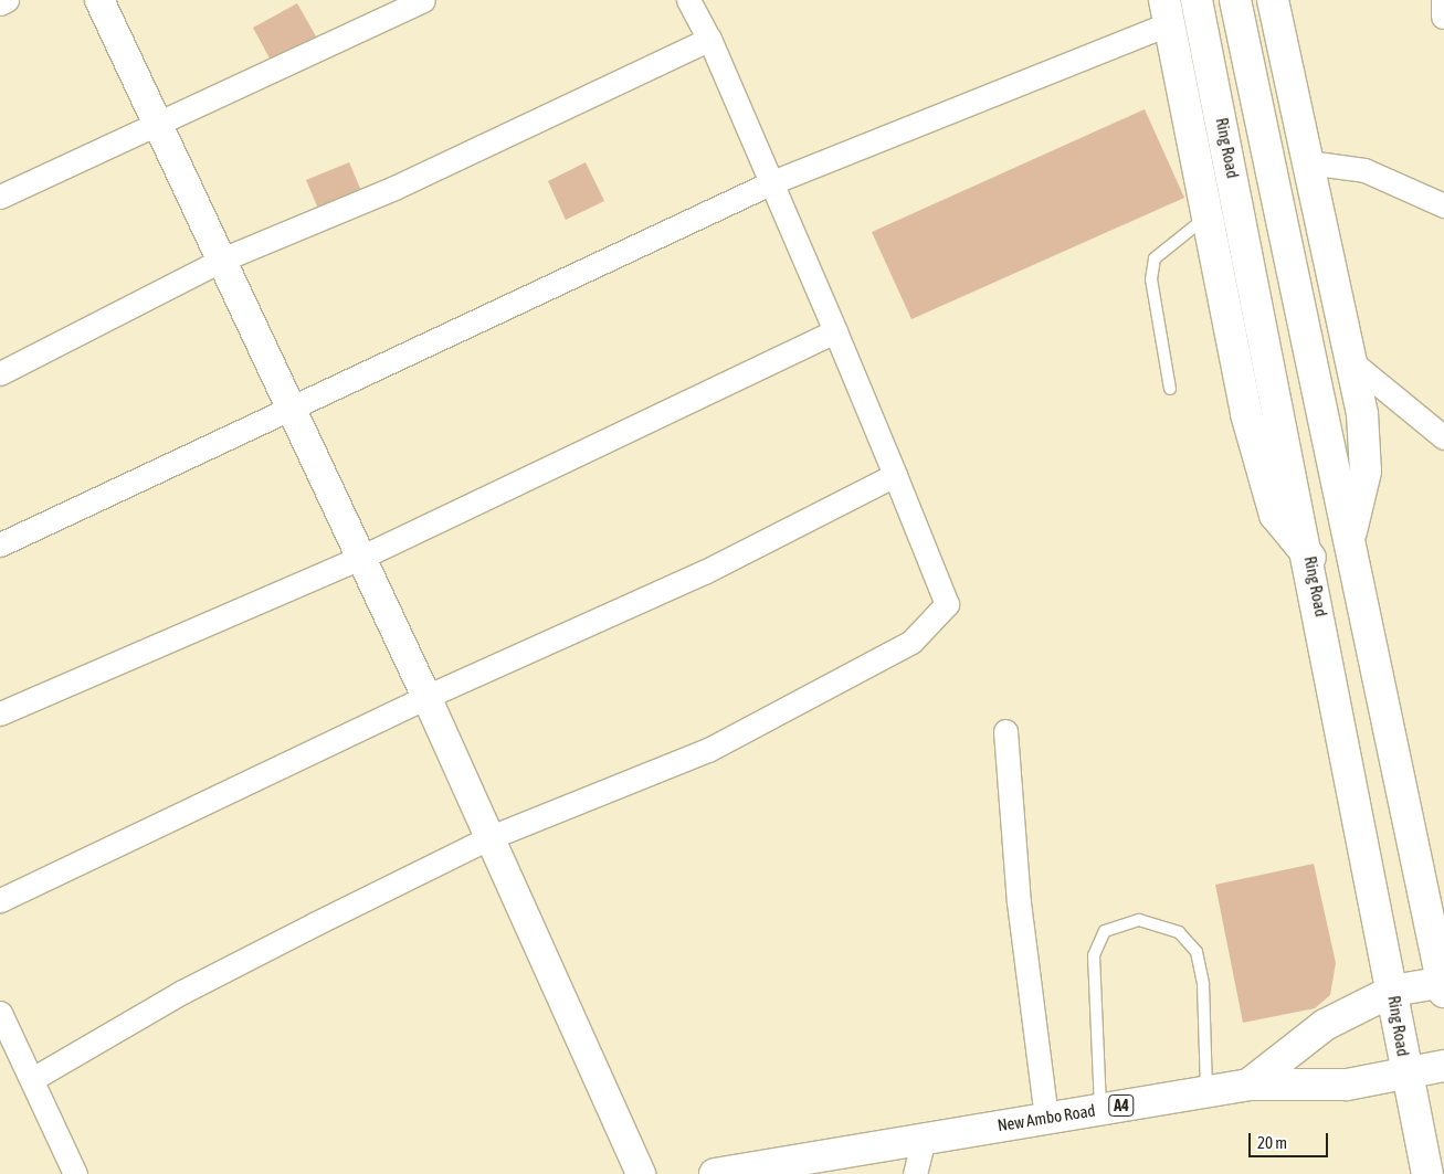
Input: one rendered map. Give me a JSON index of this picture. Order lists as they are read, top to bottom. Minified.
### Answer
{"streets":{"main road":["Ring Road","A4","New Ambo Road"]},"crossings":[["Ring Road","A4"],["Ring Road","New Ambo Road"],["A4","New Ambo Road"]],"scale_bar":"20 m"}
